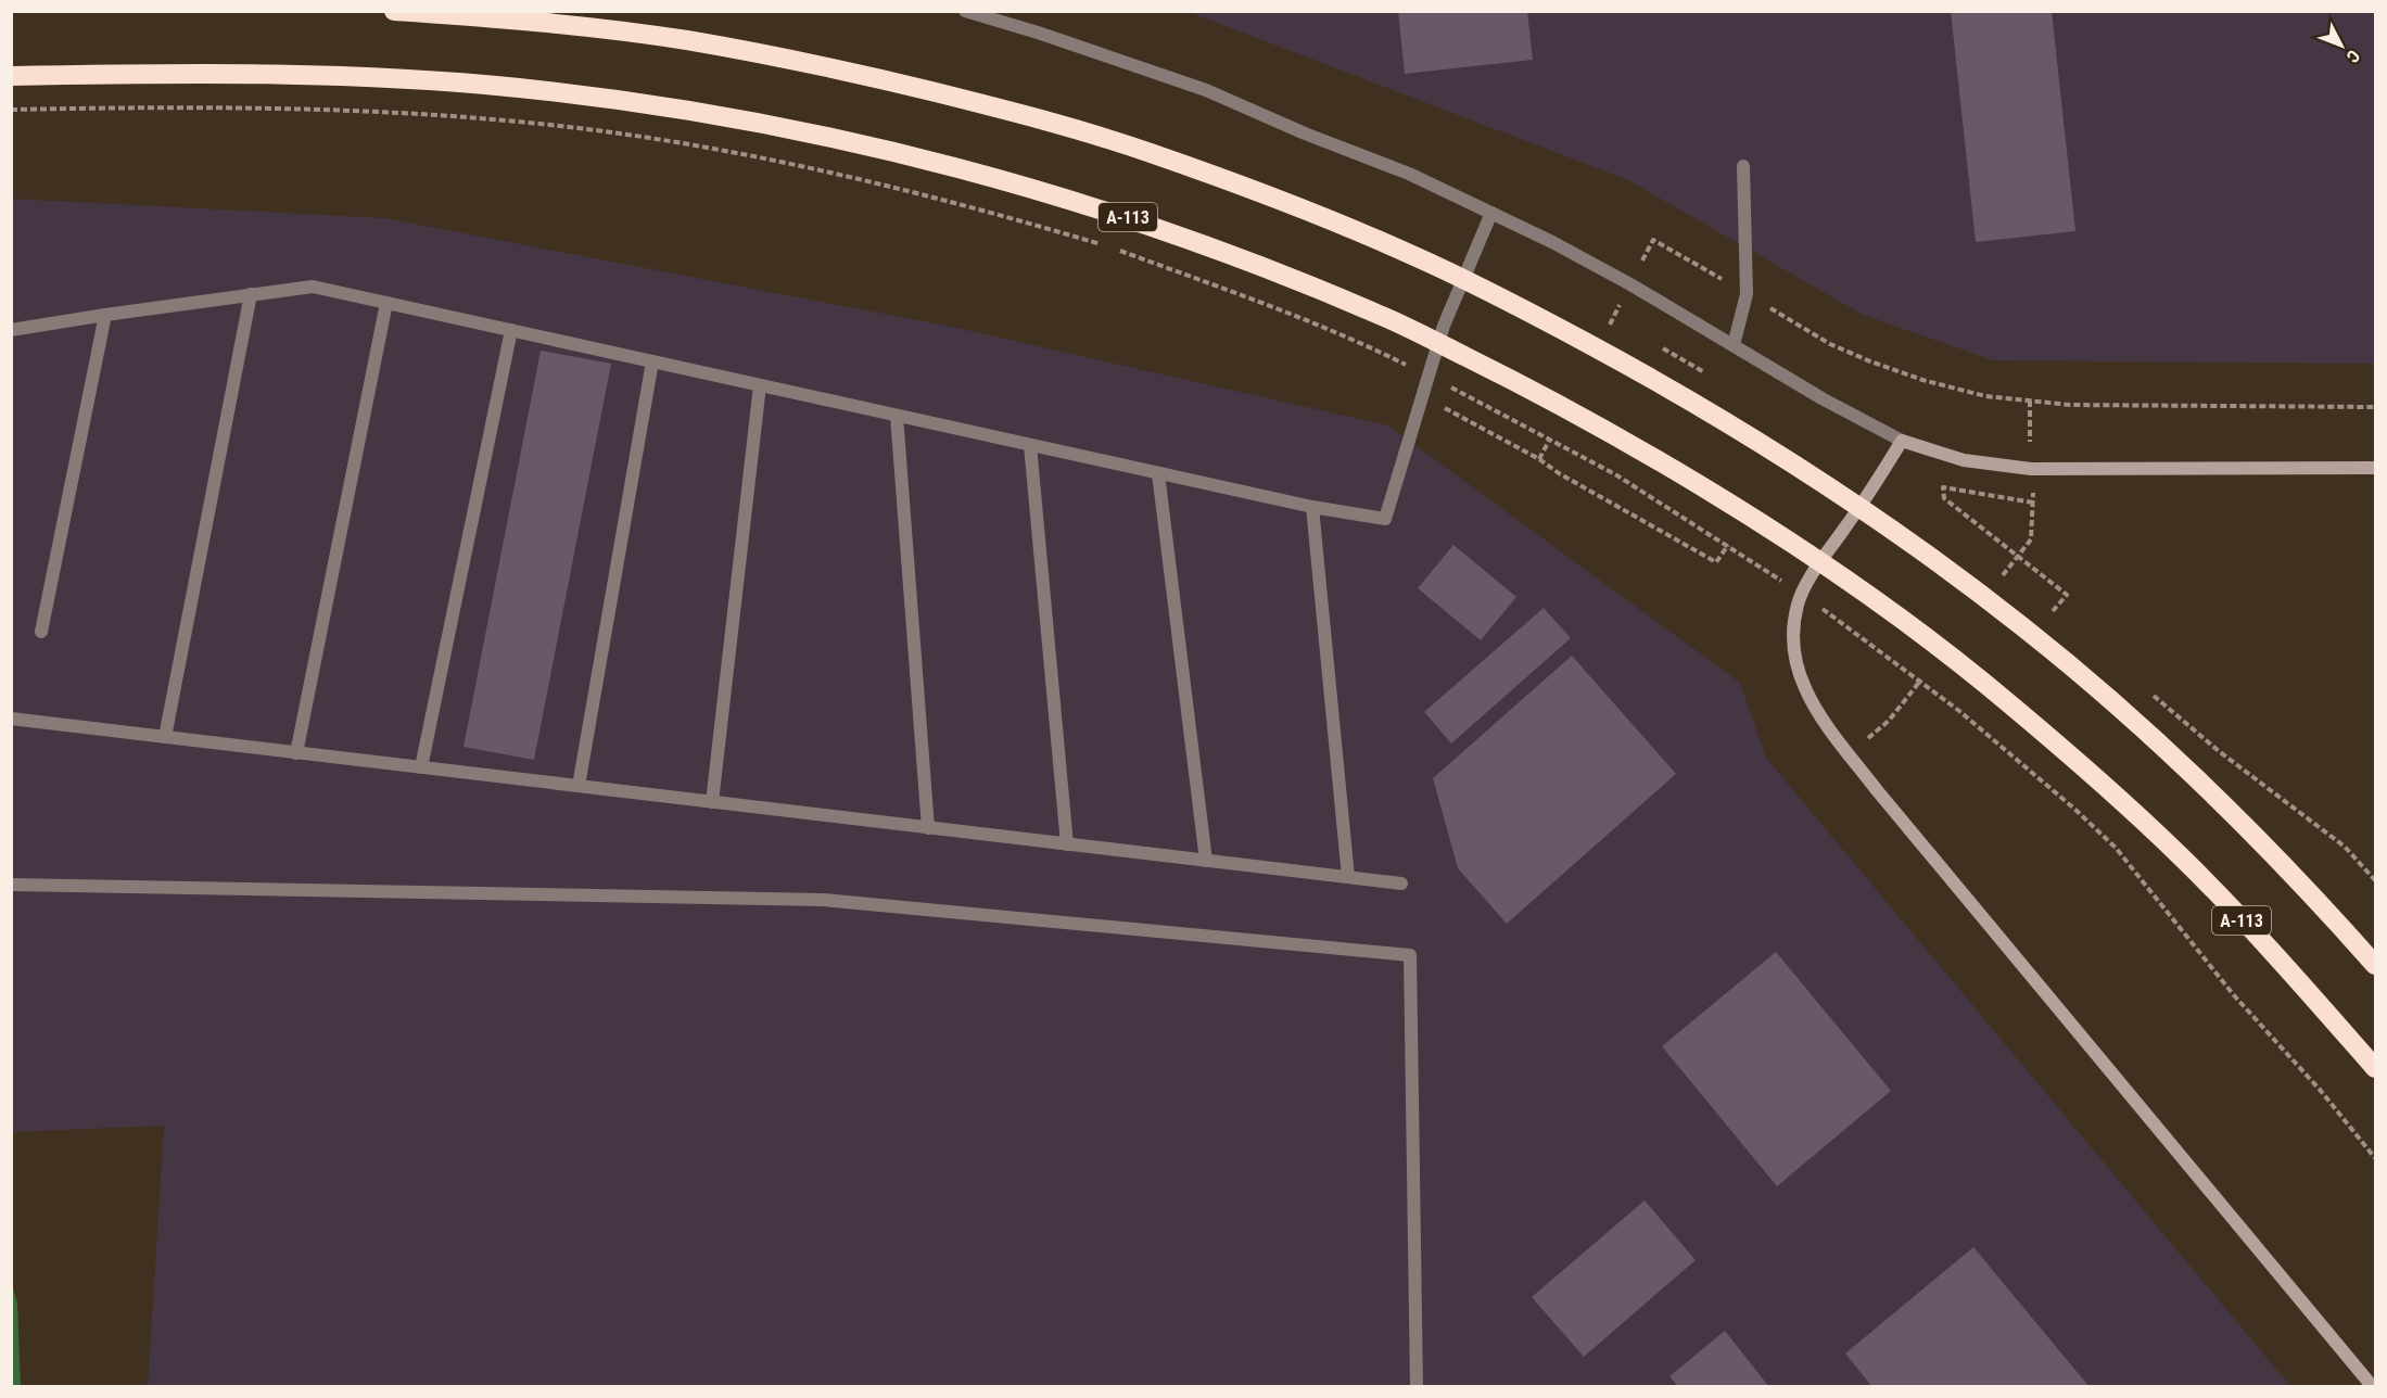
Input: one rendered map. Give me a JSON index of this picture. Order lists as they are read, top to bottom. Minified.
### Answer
{"streets":{"highway":["А-113"]},"north":"bottom right"}
